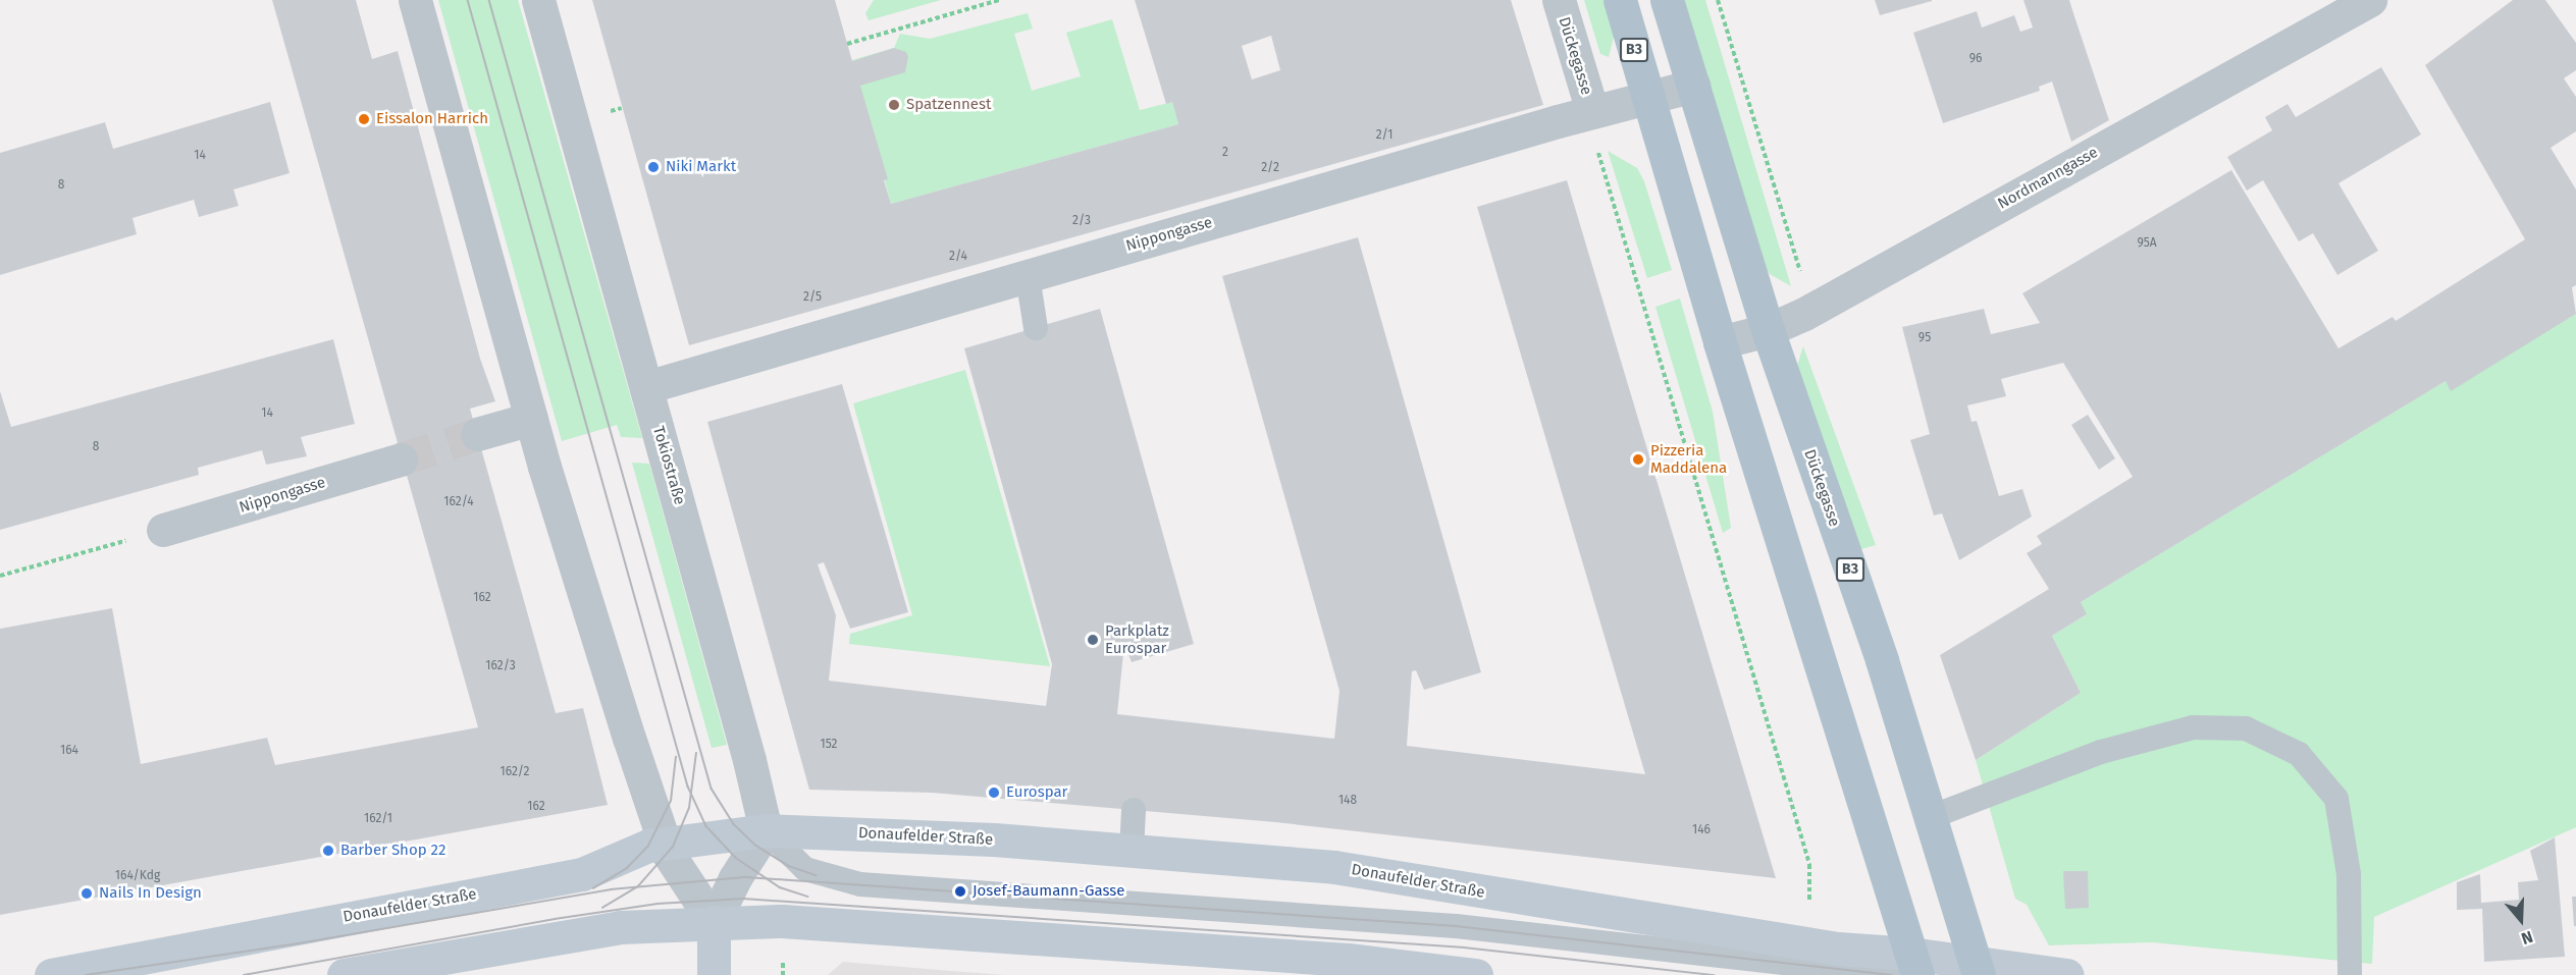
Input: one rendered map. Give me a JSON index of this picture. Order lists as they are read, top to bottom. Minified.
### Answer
{"streets":{"main road":["B3","Dückegasse","Donaufelder Straße"],"street":["Nordmanngasse","Nippongasse","Tokiostraße"]},"crossings":[["B3","Nordmanngasse"],["B3","Nippongasse"],["B3","Donaufelder Straße"],["Dückegasse","Nordmanngasse"],["Dückegasse","Nippongasse"],["Dückegasse","Donaufelder Straße"],["Nippongasse","Tokiostraße"],["Tokiostraße","Donaufelder Straße"]],"places":["Spatzennest","Eissalon Harrich","Niki Markt","Pizzeria Maddalena","Parkplatz Eurospar","Eurospar","Barber Shop 22","Josef-Baumann-Gasse","Nails In Design"],"house_numbers":["96","2/1","2","14","2/2","8","2/3","95A","2/4","2/5","95","14","8","162/4","162","162/3","152","164","162/2","148","162","162/1","146","164/Kdg"],"north":"bottom"}
